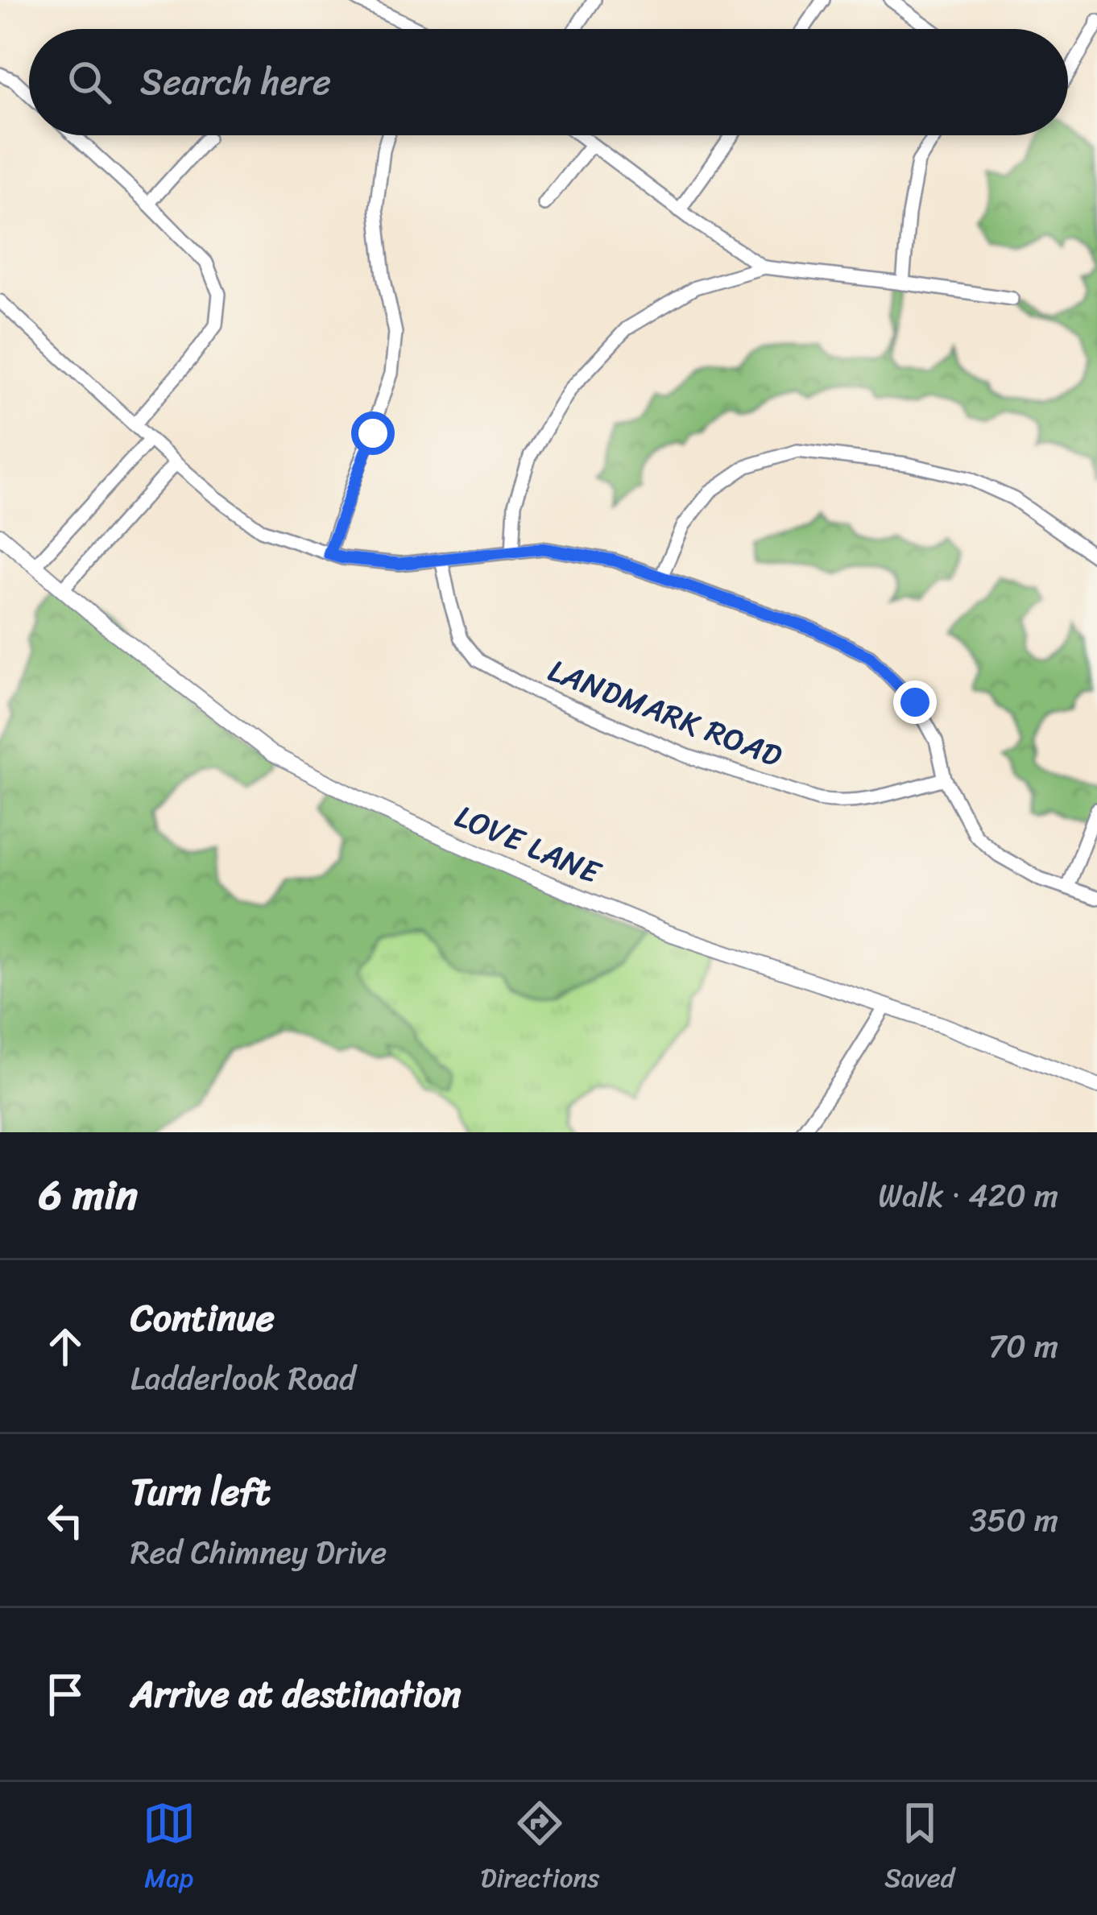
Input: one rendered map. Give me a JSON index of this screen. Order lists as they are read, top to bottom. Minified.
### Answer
{"streets":{"street":["LANDMARK ROAD","LOVE LANE"]},"page":{"search":"Search here","heading":["6 min","Walk · 420 m"],"list":[["Continue","Ladderlook Road","70 m"],["Turn left","Red Chimney Drive","350 m"],"Arrive at destination"],"nav":["Map","Directions","Saved"]}}
